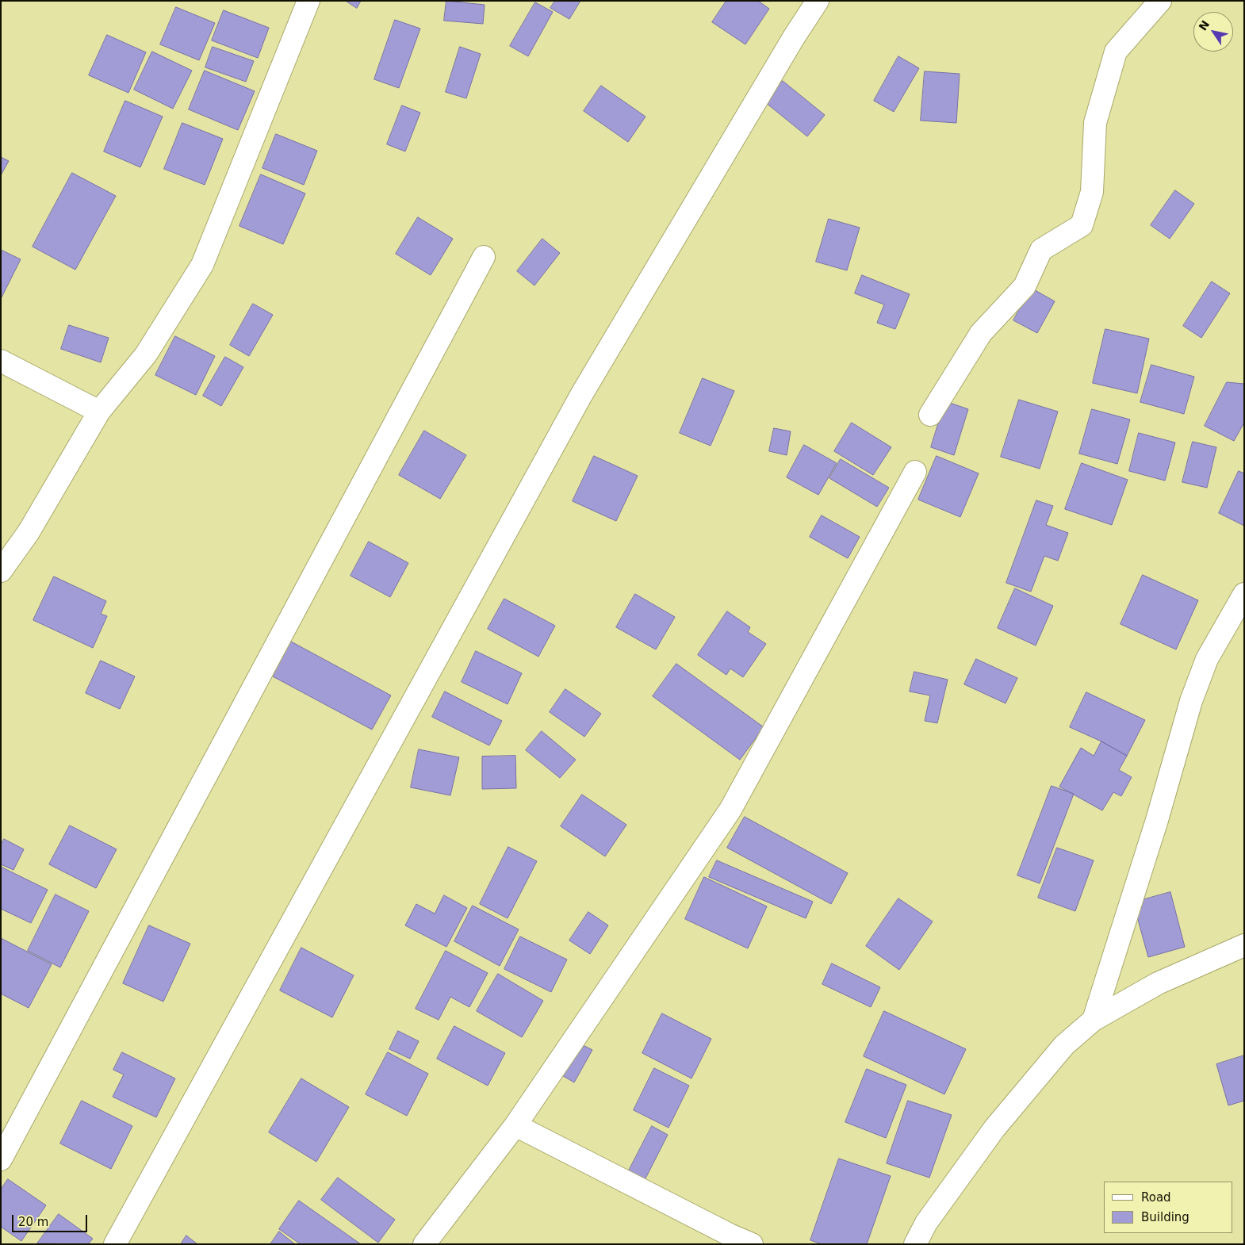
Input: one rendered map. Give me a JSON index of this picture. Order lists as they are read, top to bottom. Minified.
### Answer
{"legend":["Road","Building"],"scale_bar":"20 m","north":"top left"}
